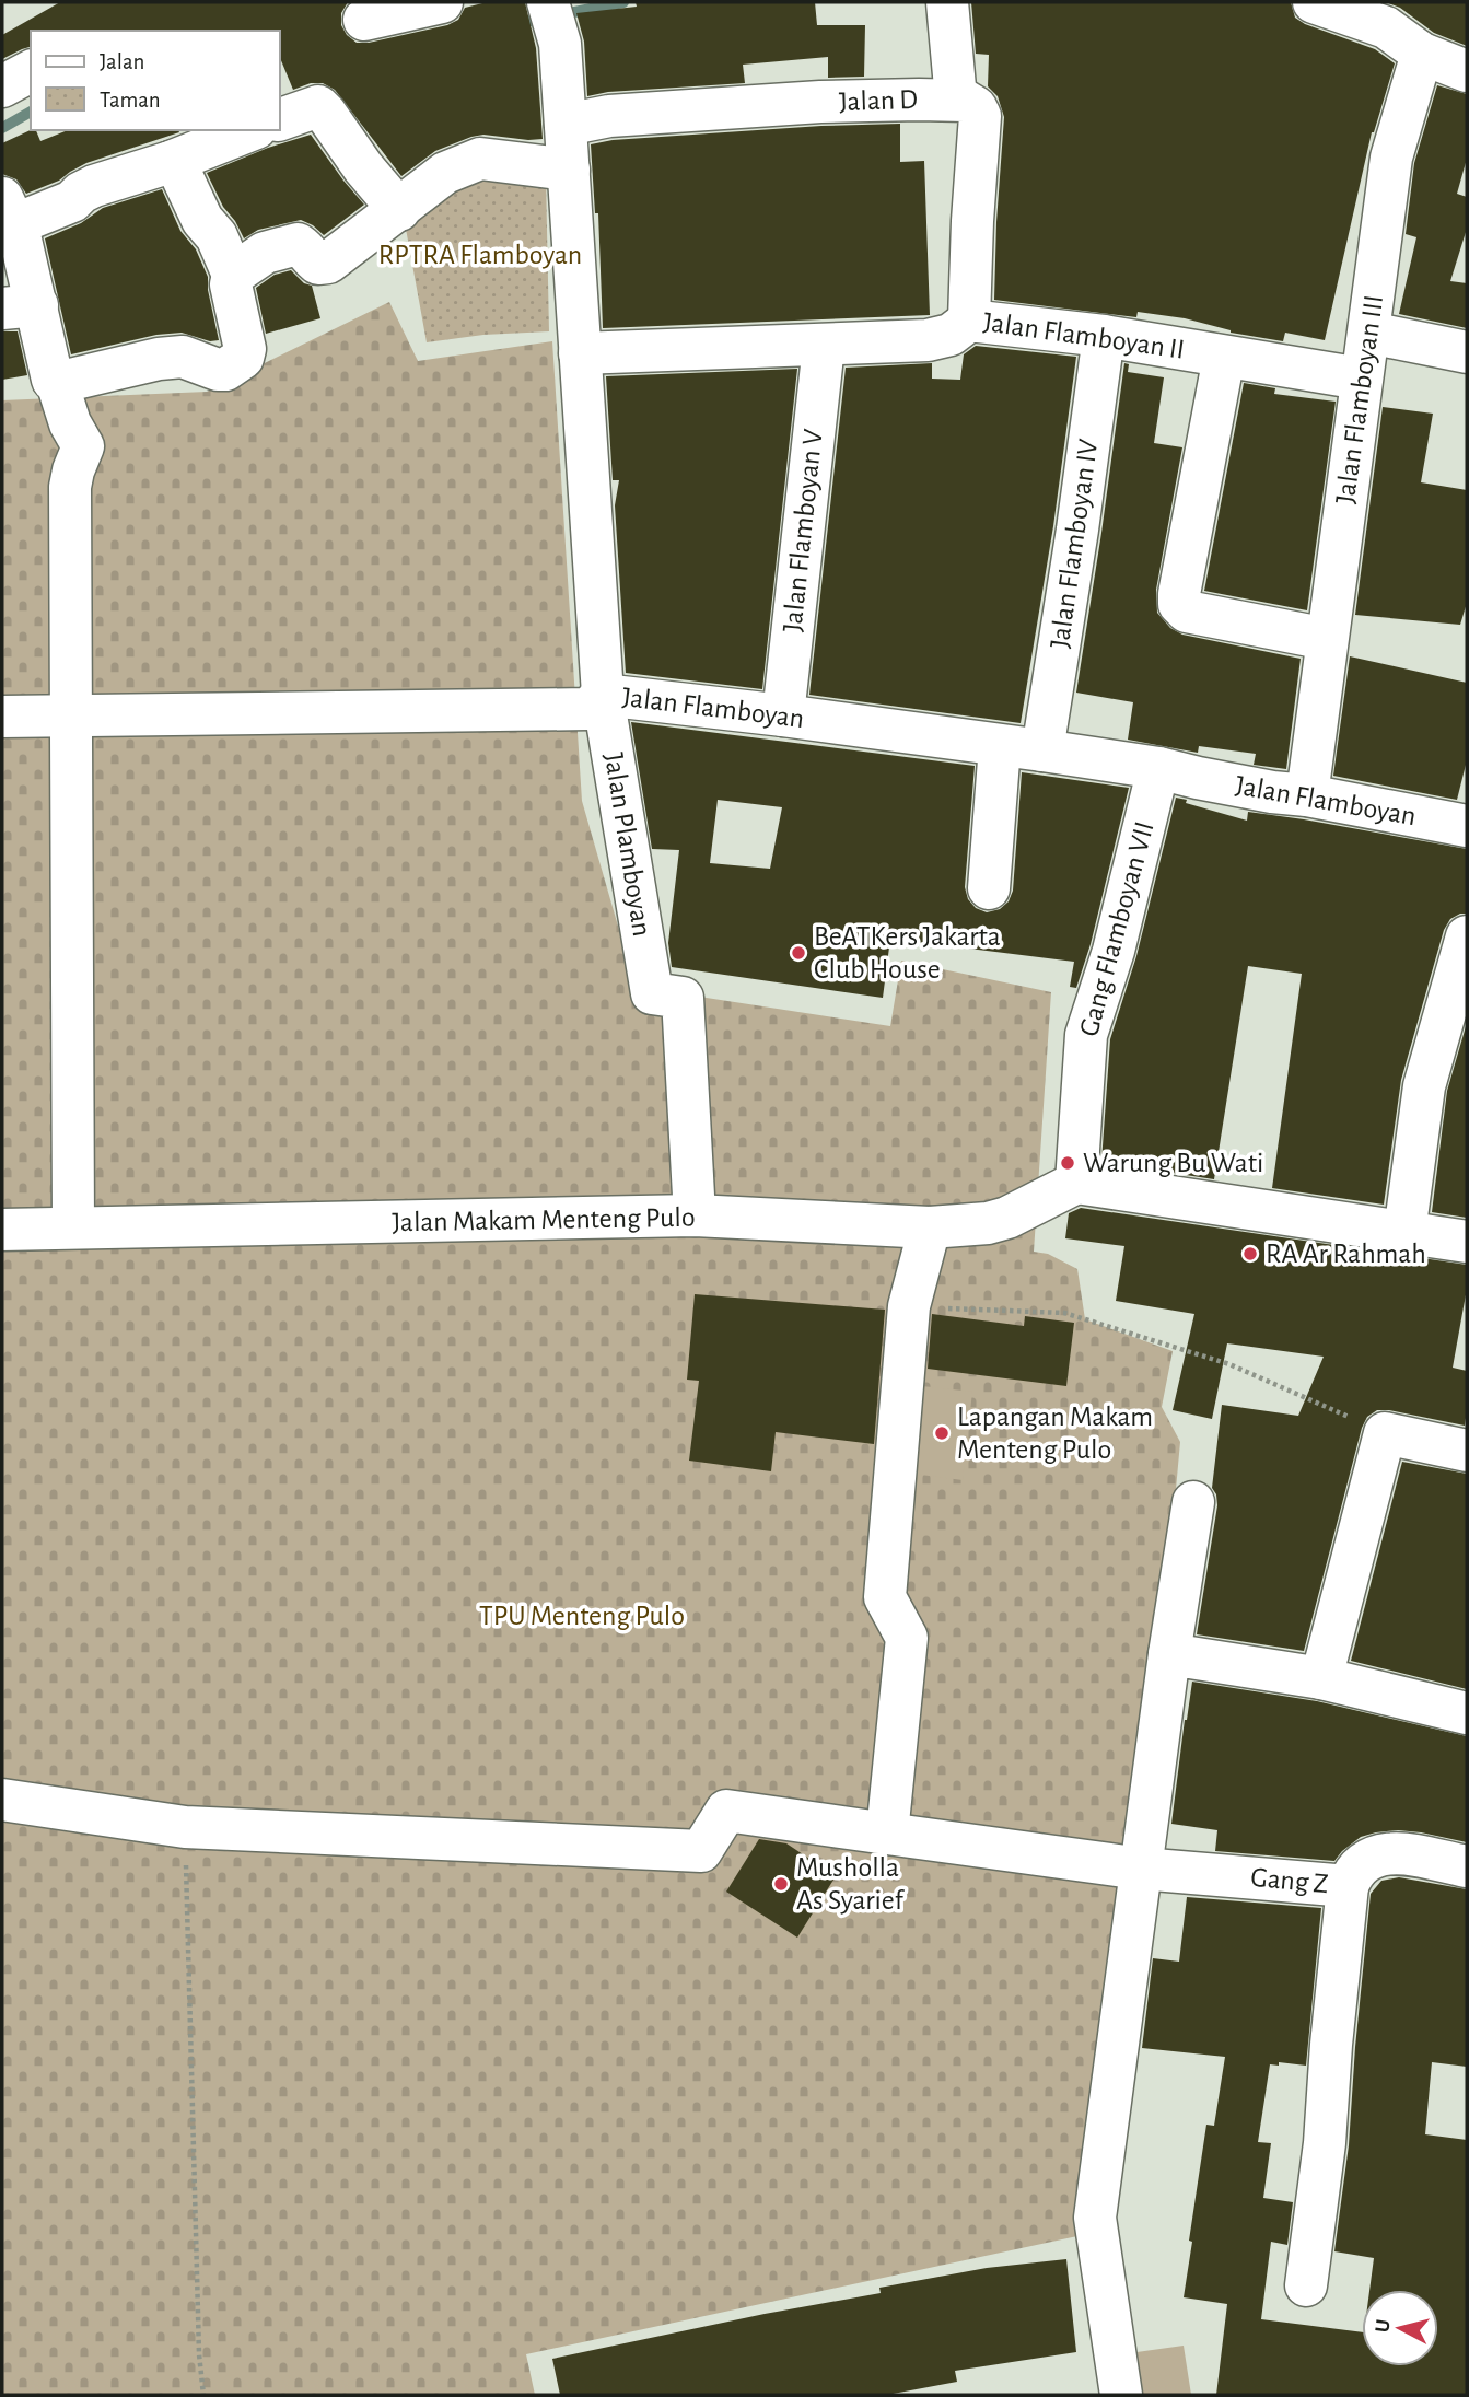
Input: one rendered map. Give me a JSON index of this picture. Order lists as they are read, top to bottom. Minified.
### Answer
{"streets":{"street":["Jalan D","Jalan Flamboyan II","Jalan Flamboyan III","Jalan Flamboyan V","Jalan Flamboyan IV","Jalan Flamboyan","Jalan Plamboyan","Gang Flamboyan VII","Jalan Makam Menteng Pulo","Gang Z"]},"crossings":[["Jalan D","Jalan Flamboyan II"],["Jalan D","Jalan Flamboyan"],["Jalan Flamboyan II","Jalan Flamboyan III"],["Jalan Flamboyan II","Jalan Flamboyan V"],["Jalan Flamboyan II","Jalan Flamboyan IV"],["Jalan Flamboyan II","Jalan Flamboyan"],["Jalan Flamboyan III","Jalan Flamboyan"],["Jalan Flamboyan V","Jalan Flamboyan"],["Jalan Flamboyan IV","Jalan Flamboyan"],["Jalan Flamboyan","Jalan Plamboyan"],["Jalan Flamboyan","Gang Flamboyan VII"],["Jalan Plamboyan","Jalan Makam Menteng Pulo"],["Gang Flamboyan VII","Jalan Makam Menteng Pulo"]],"parks":["RPTRA Flamboyan","TPU Menteng Pulo"],"places":["BeATKers Jakarta Club House","Warung Bu Wati","RA Ar Rahmah","Lapangan Makam Menteng Pulo","Musholla As Syarief"],"legend":["Jalan","Taman"],"north":"left"}
